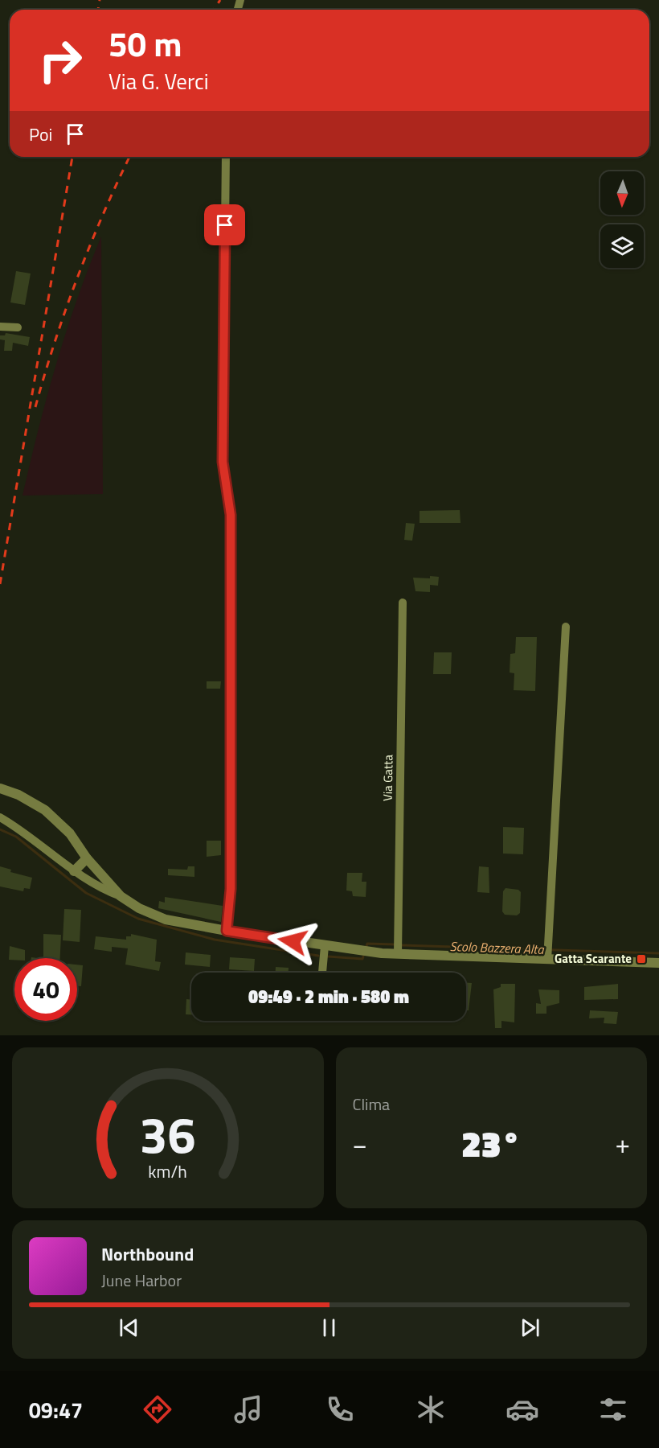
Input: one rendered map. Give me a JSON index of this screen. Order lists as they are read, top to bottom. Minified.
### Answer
{"streets":{"street":["Via Gatta"]},"water":["Scolo Bazzera Alta"],"places":{"transit":["Gatta Scarante"]},"north":"bottom","page":{"turn":["50 m","Via G. Verci"],"then":"Poi","limit":"40","trip":"09:49 · 2 min · 580 m","tile":"Clima","heat":["−","23°","+"],"song":["Northbound","June Harbor"],"tabs":"09:47","gauge":["36","km/h"]}}
